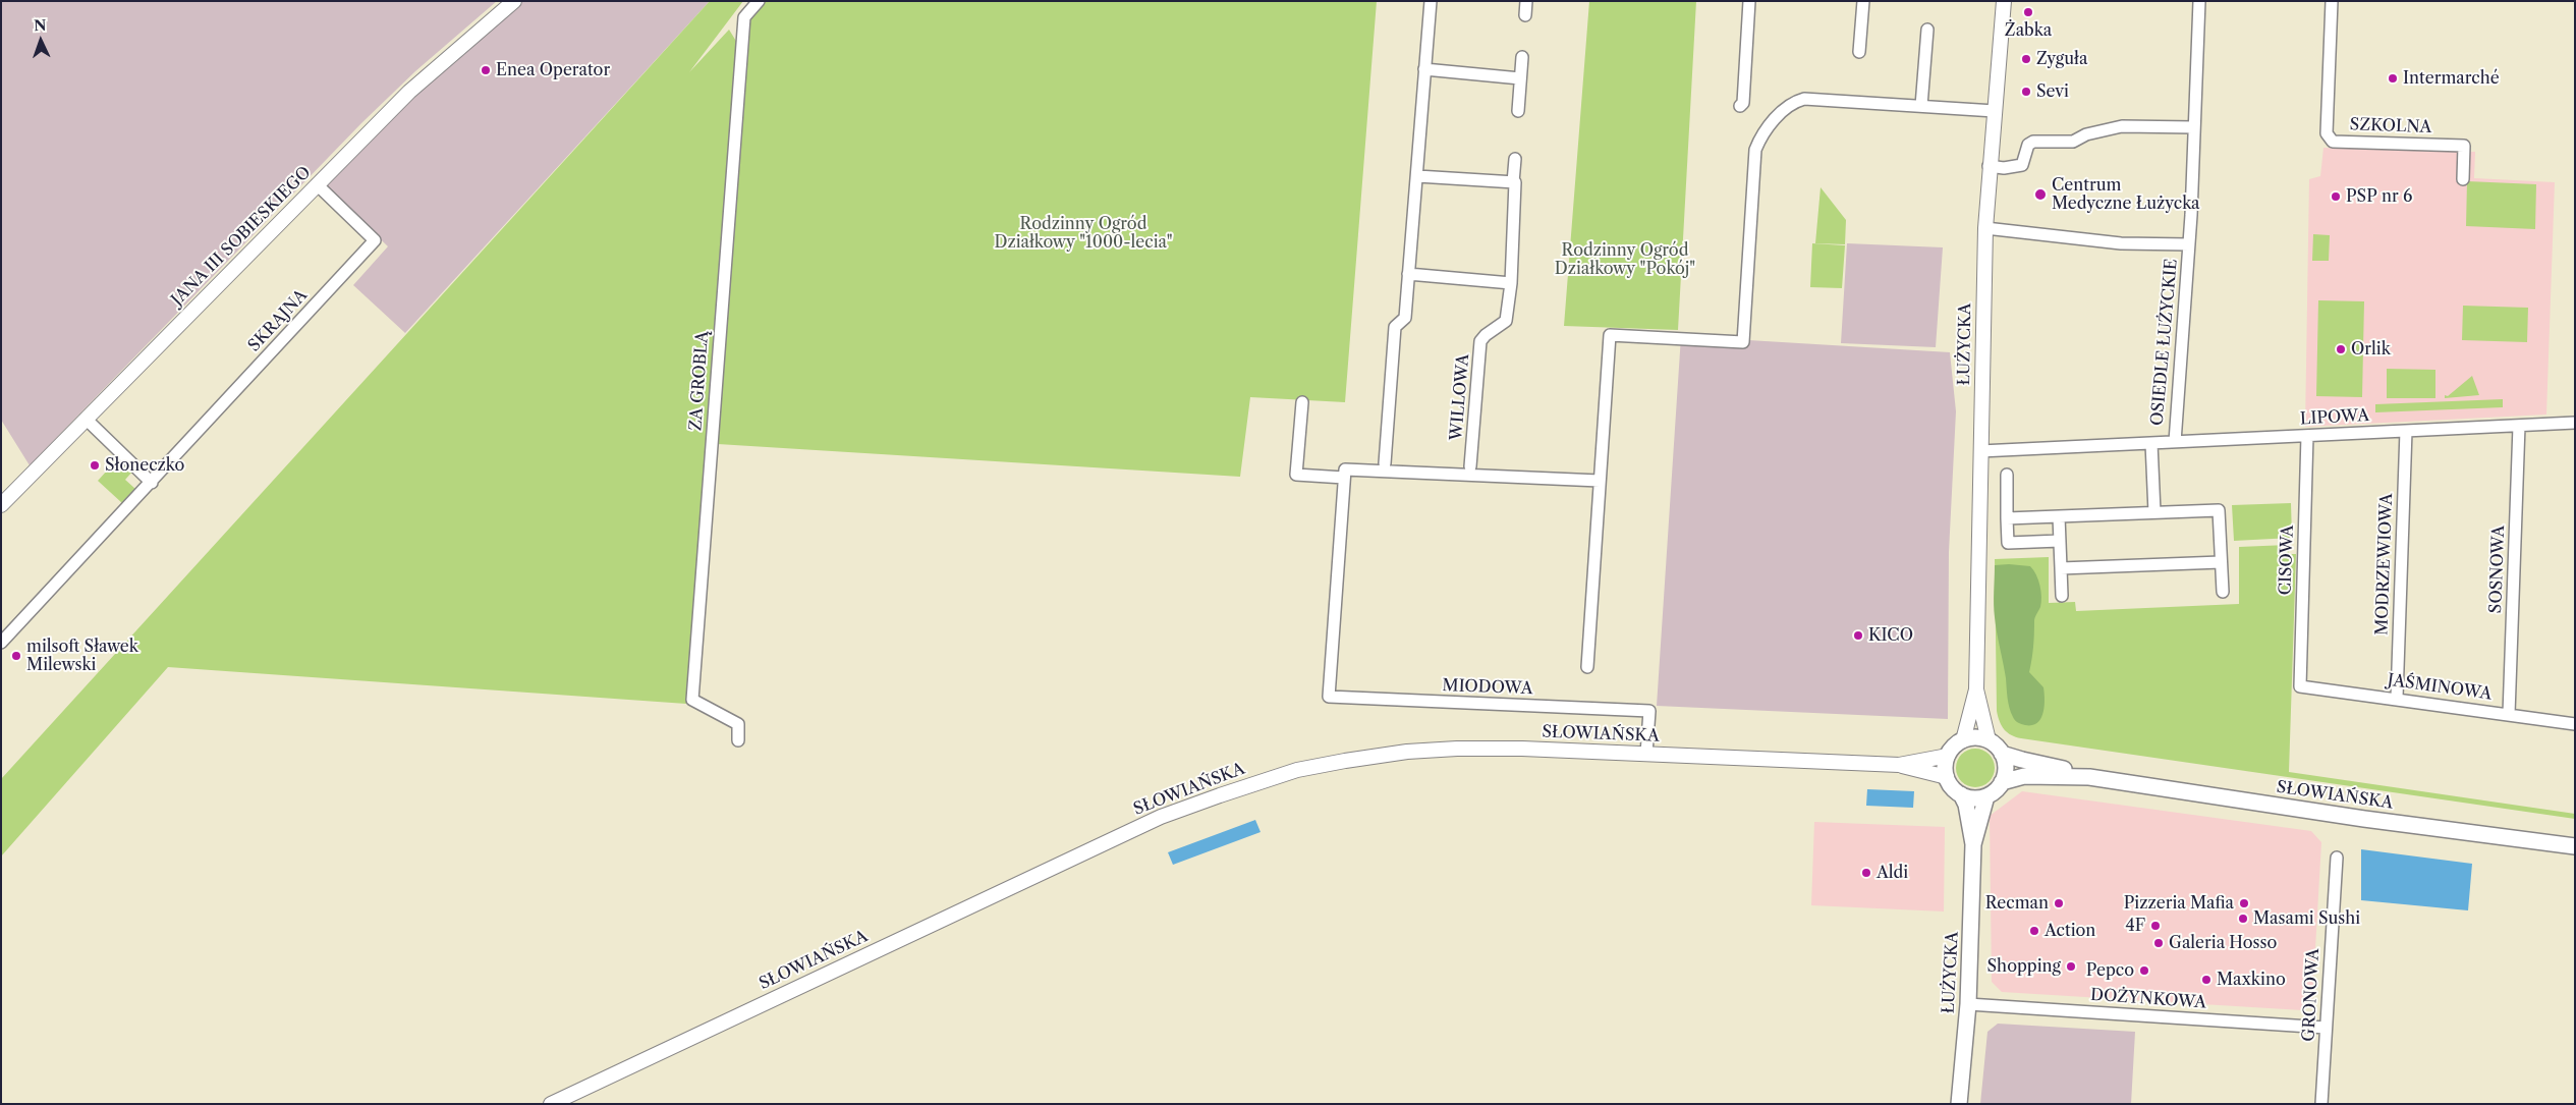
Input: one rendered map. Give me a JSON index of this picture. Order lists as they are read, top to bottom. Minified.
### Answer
{"streets":{"main road":["ŁUŻYCKA","SŁOWIAŃSKA"],"street":["SZKOLNA","JANA III SOBIESKIEGO","SKRAJNA","OSIEDLE ŁUŻYCKIE","ZA GROBLĄ","WILLOWA","LIPOWA","CISOWA","MODRZEWIOWA","SOSNOWA","MIODOWA","JAŚMINOWA","GRONOWA","DOŻYNKOWA"]},"crossings":[["JANA III SOBIESKIEGO","SKRAJNA"],["OSIEDLE ŁUŻYCKIE","ŁUŻYCKA"],["OSIEDLE ŁUŻYCKIE","LIPOWA"],["ŁUŻYCKA","LIPOWA"],["ŁUŻYCKA","SŁOWIAŃSKA"],["ŁUŻYCKA","DOŻYNKOWA"],["LIPOWA","CISOWA"],["LIPOWA","MODRZEWIOWA"],["LIPOWA","SOSNOWA"],["CISOWA","JAŚMINOWA"],["MODRZEWIOWA","JAŚMINOWA"],["SOSNOWA","JAŚMINOWA"],["MIODOWA","SŁOWIAŃSKA"],["GRONOWA","DOŻYNKOWA"]],"parks":["Rodzinny Ogród Działkowy \"1000-lecia\"","Rodzinny Ogród Działkowy \"Pokój\""],"places":["Żabka","Zyguła","Enea Operator","Intermarché","Sevi","Centrum Medyczne Łużycka","PSP nr 6","Orlik","Słoneczko","KICO","milsoft Sławek Milewski","Aldi","Recman","Pizzeria Mafia","Masami Sushi","4F","Action","Galeria Hosso","Shopping","Pepco","Maxkino"],"north":"top"}
